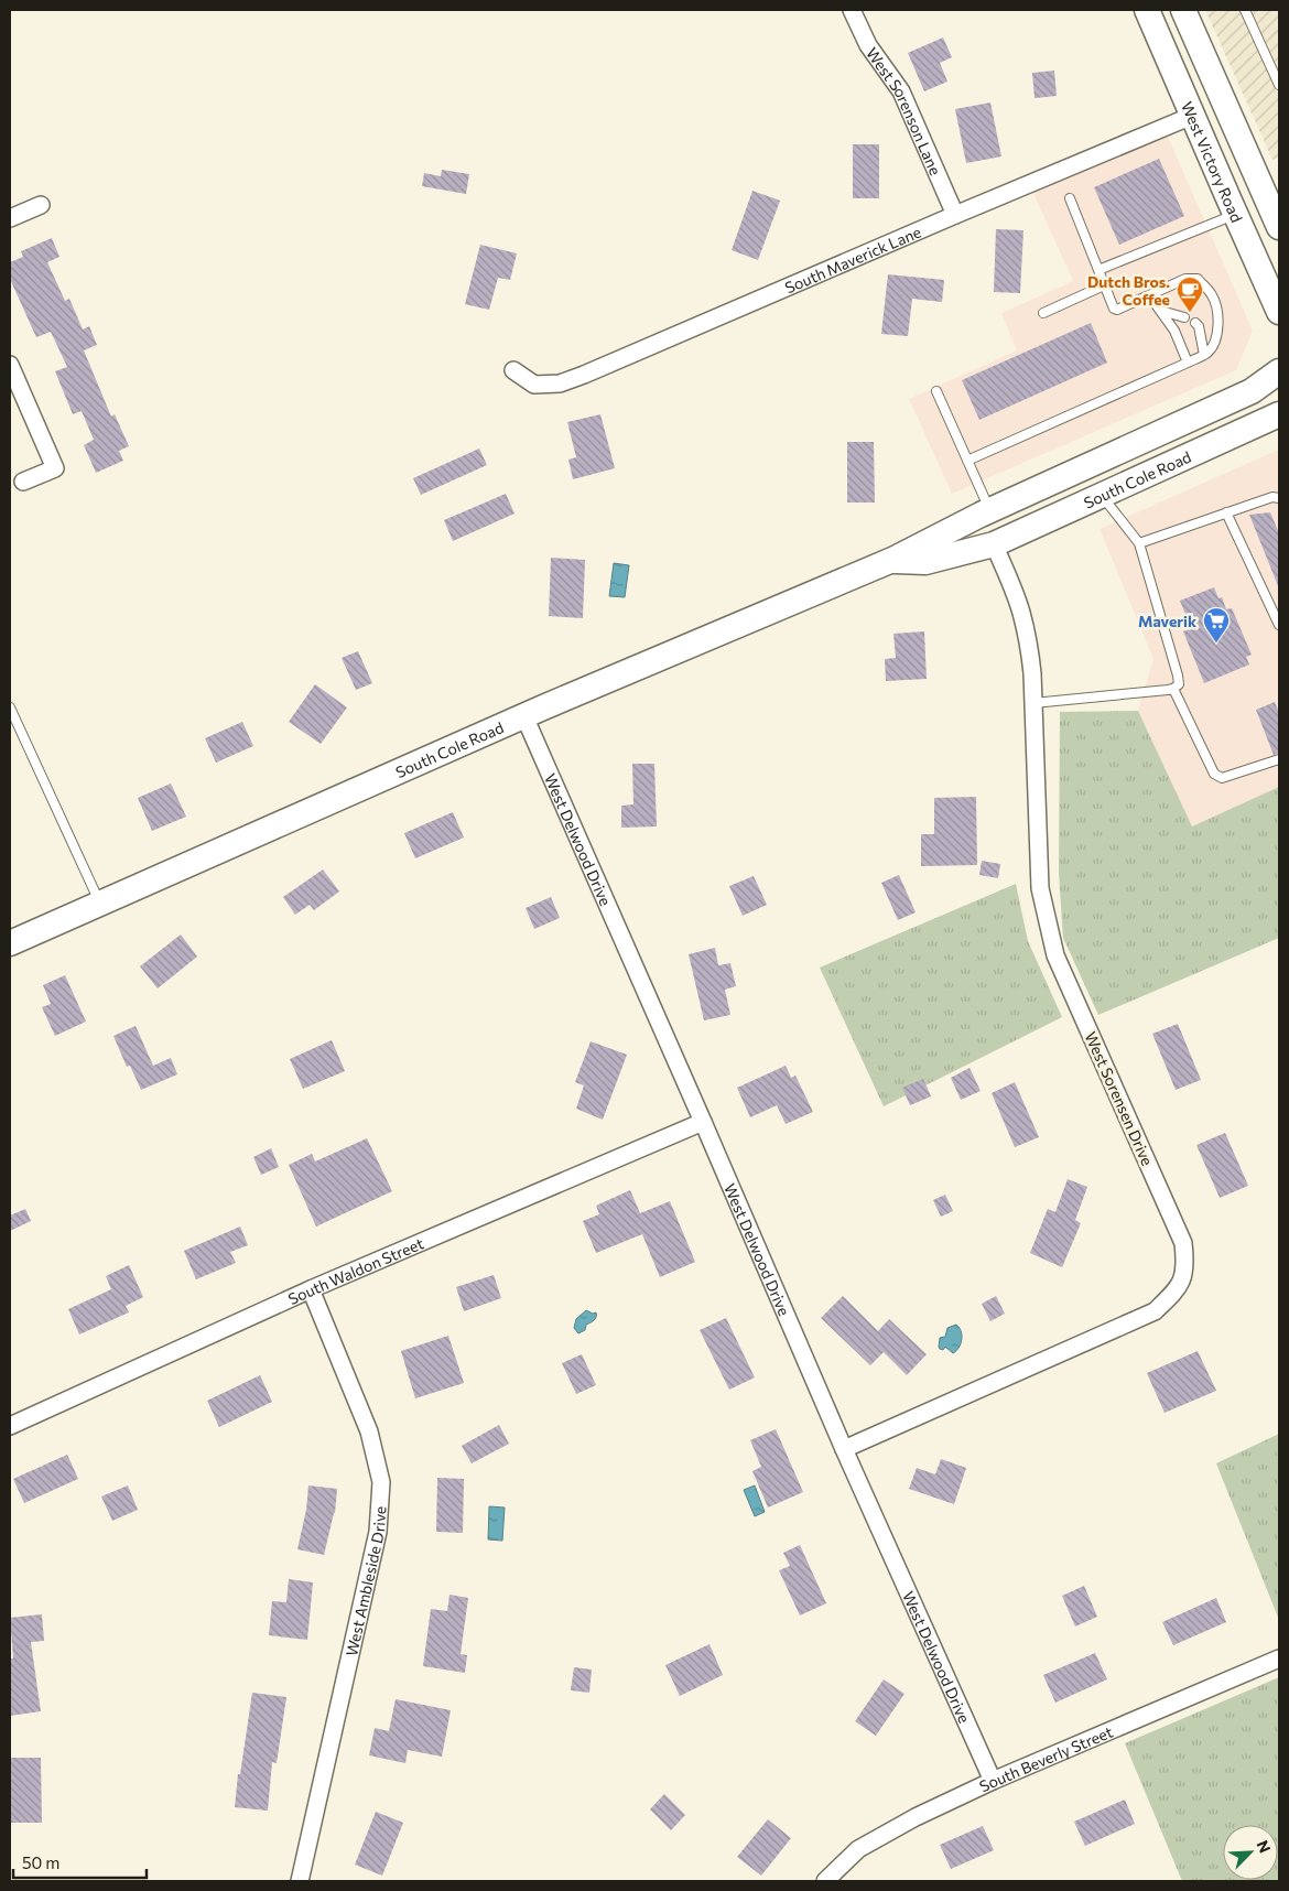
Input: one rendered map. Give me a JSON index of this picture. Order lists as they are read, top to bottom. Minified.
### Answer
{"streets":{"main road":["West Victory Road","South Cole Road"],"street":["West Sorenson Lane","South Maverick Lane","West Delwood Drive","West Sorensen Drive","South Waldon Street","West Ambleside Drive","South Beverly Street"]},"crossings":[["West Sorenson Lane","South Maverick Lane"],["West Victory Road","South Maverick Lane"],["South Cole Road","West Delwood Drive"],["South Cole Road","West Sorensen Drive"],["West Delwood Drive","West Sorensen Drive"],["West Delwood Drive","South Waldon Street"],["West Delwood Drive","South Beverly Street"],["South Waldon Street","West Ambleside Drive"]],"places":{"cafe":["Dutch Bros. Coffee"],"supermarket":["Maverik"]},"scale_bar":"50 m","north":"top right"}
